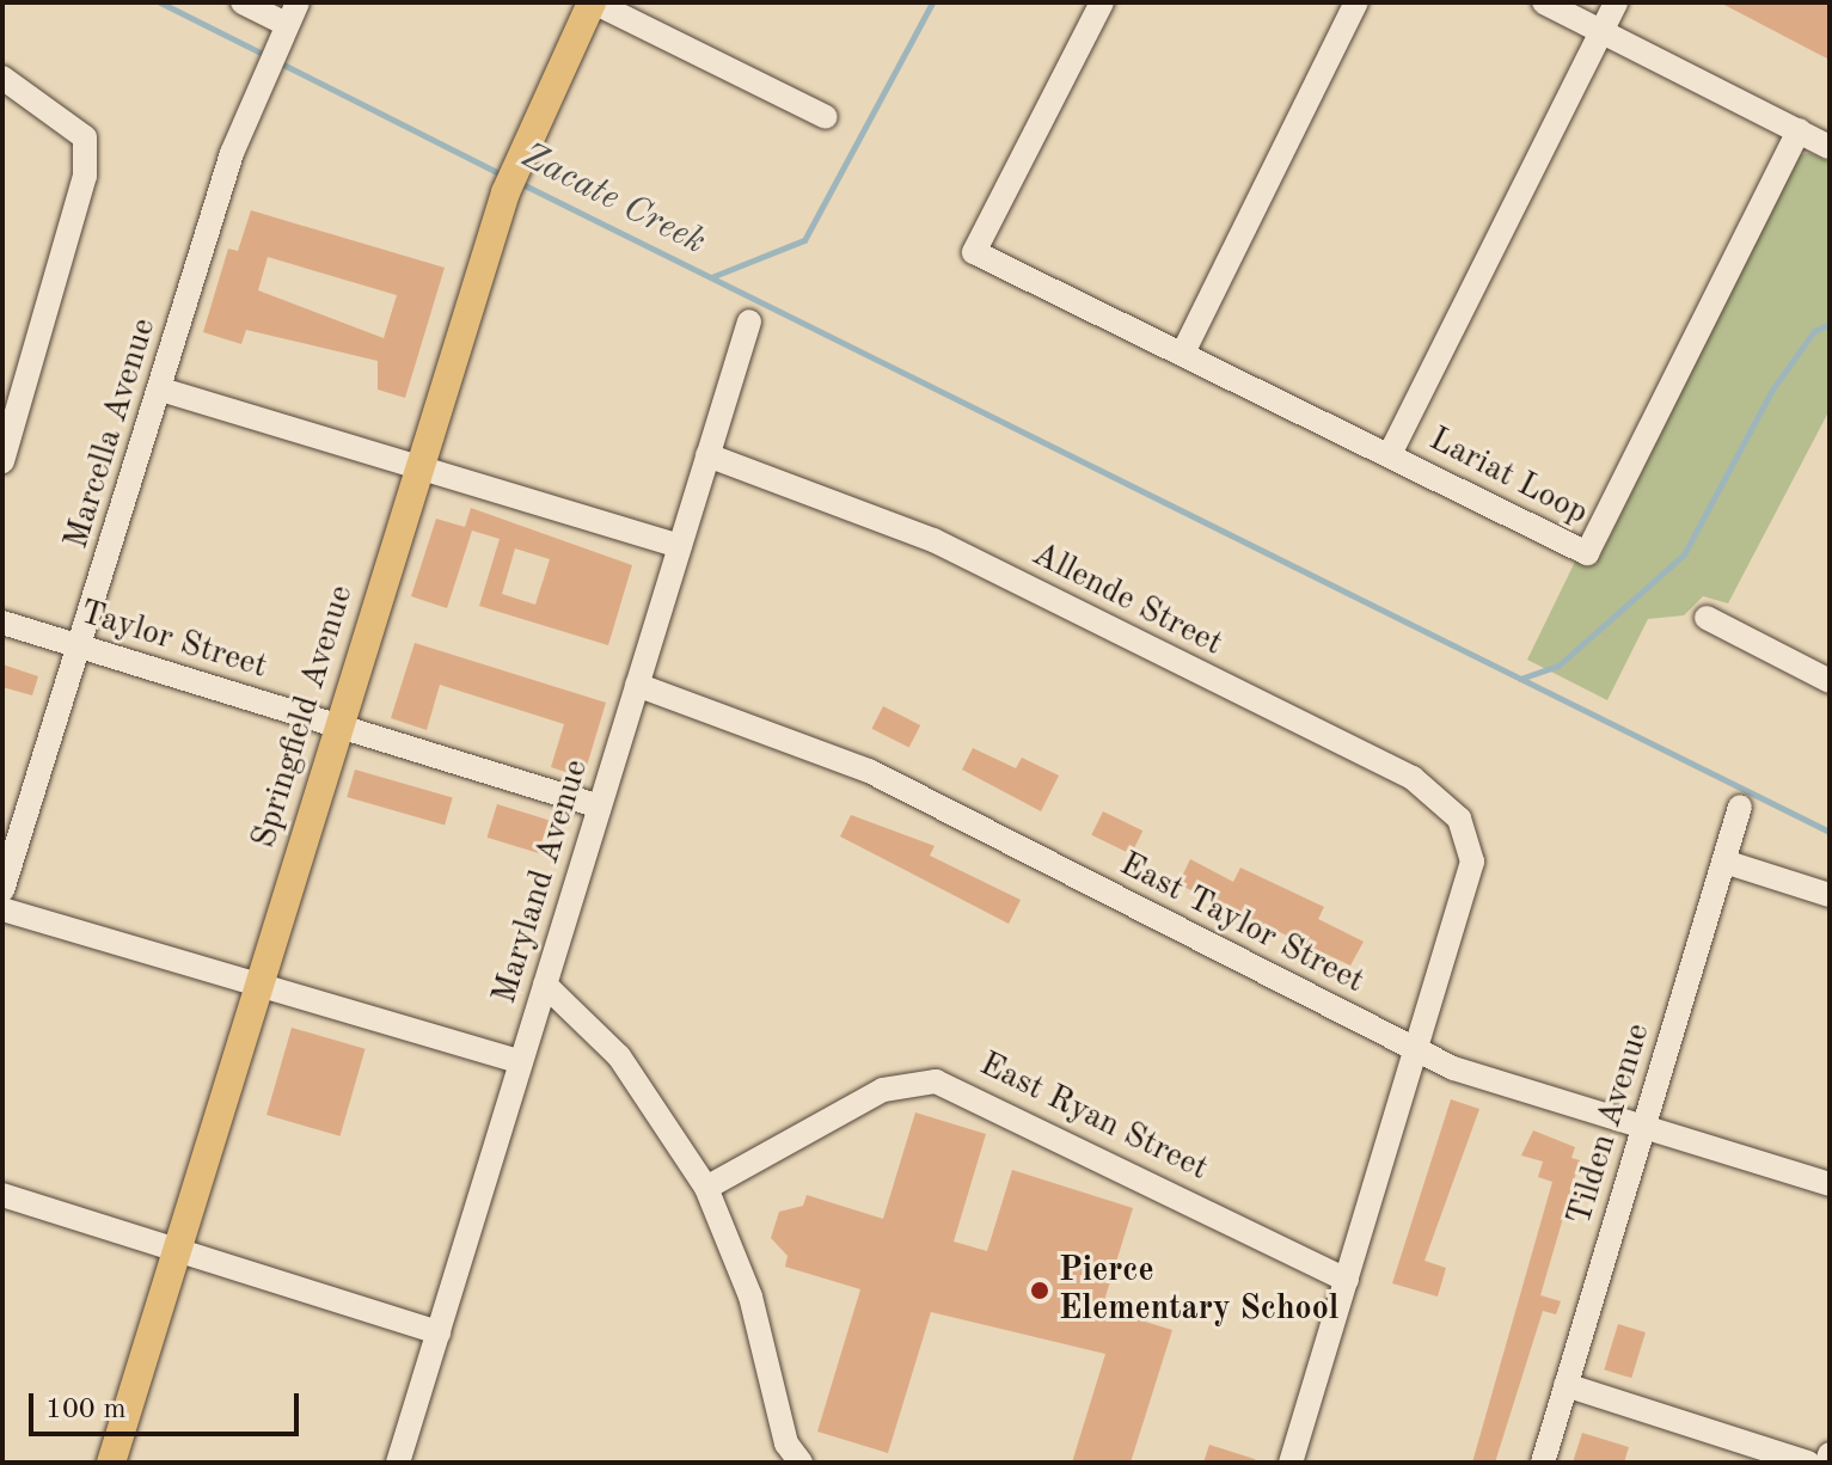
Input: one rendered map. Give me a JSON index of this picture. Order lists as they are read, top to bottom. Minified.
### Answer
{"streets":{"main road":["Springfield Avenue"],"street":["Marcella Avenue","Lariat Loop","Allende Street","Taylor Street","Maryland Avenue","East Taylor Street","East Ryan Street","Tilden Avenue"]},"crossings":[["Marcella Avenue","Taylor Street"],["Allende Street","Maryland Avenue"],["Allende Street","East Taylor Street"],["Taylor Street","Springfield Avenue"],["Taylor Street","Maryland Avenue"],["Maryland Avenue","East Taylor Street"],["East Taylor Street","Tilden Avenue"]],"water":["Zacate Creek"],"places":["Pierce Elementary School"],"scale_bar":"100 m"}
